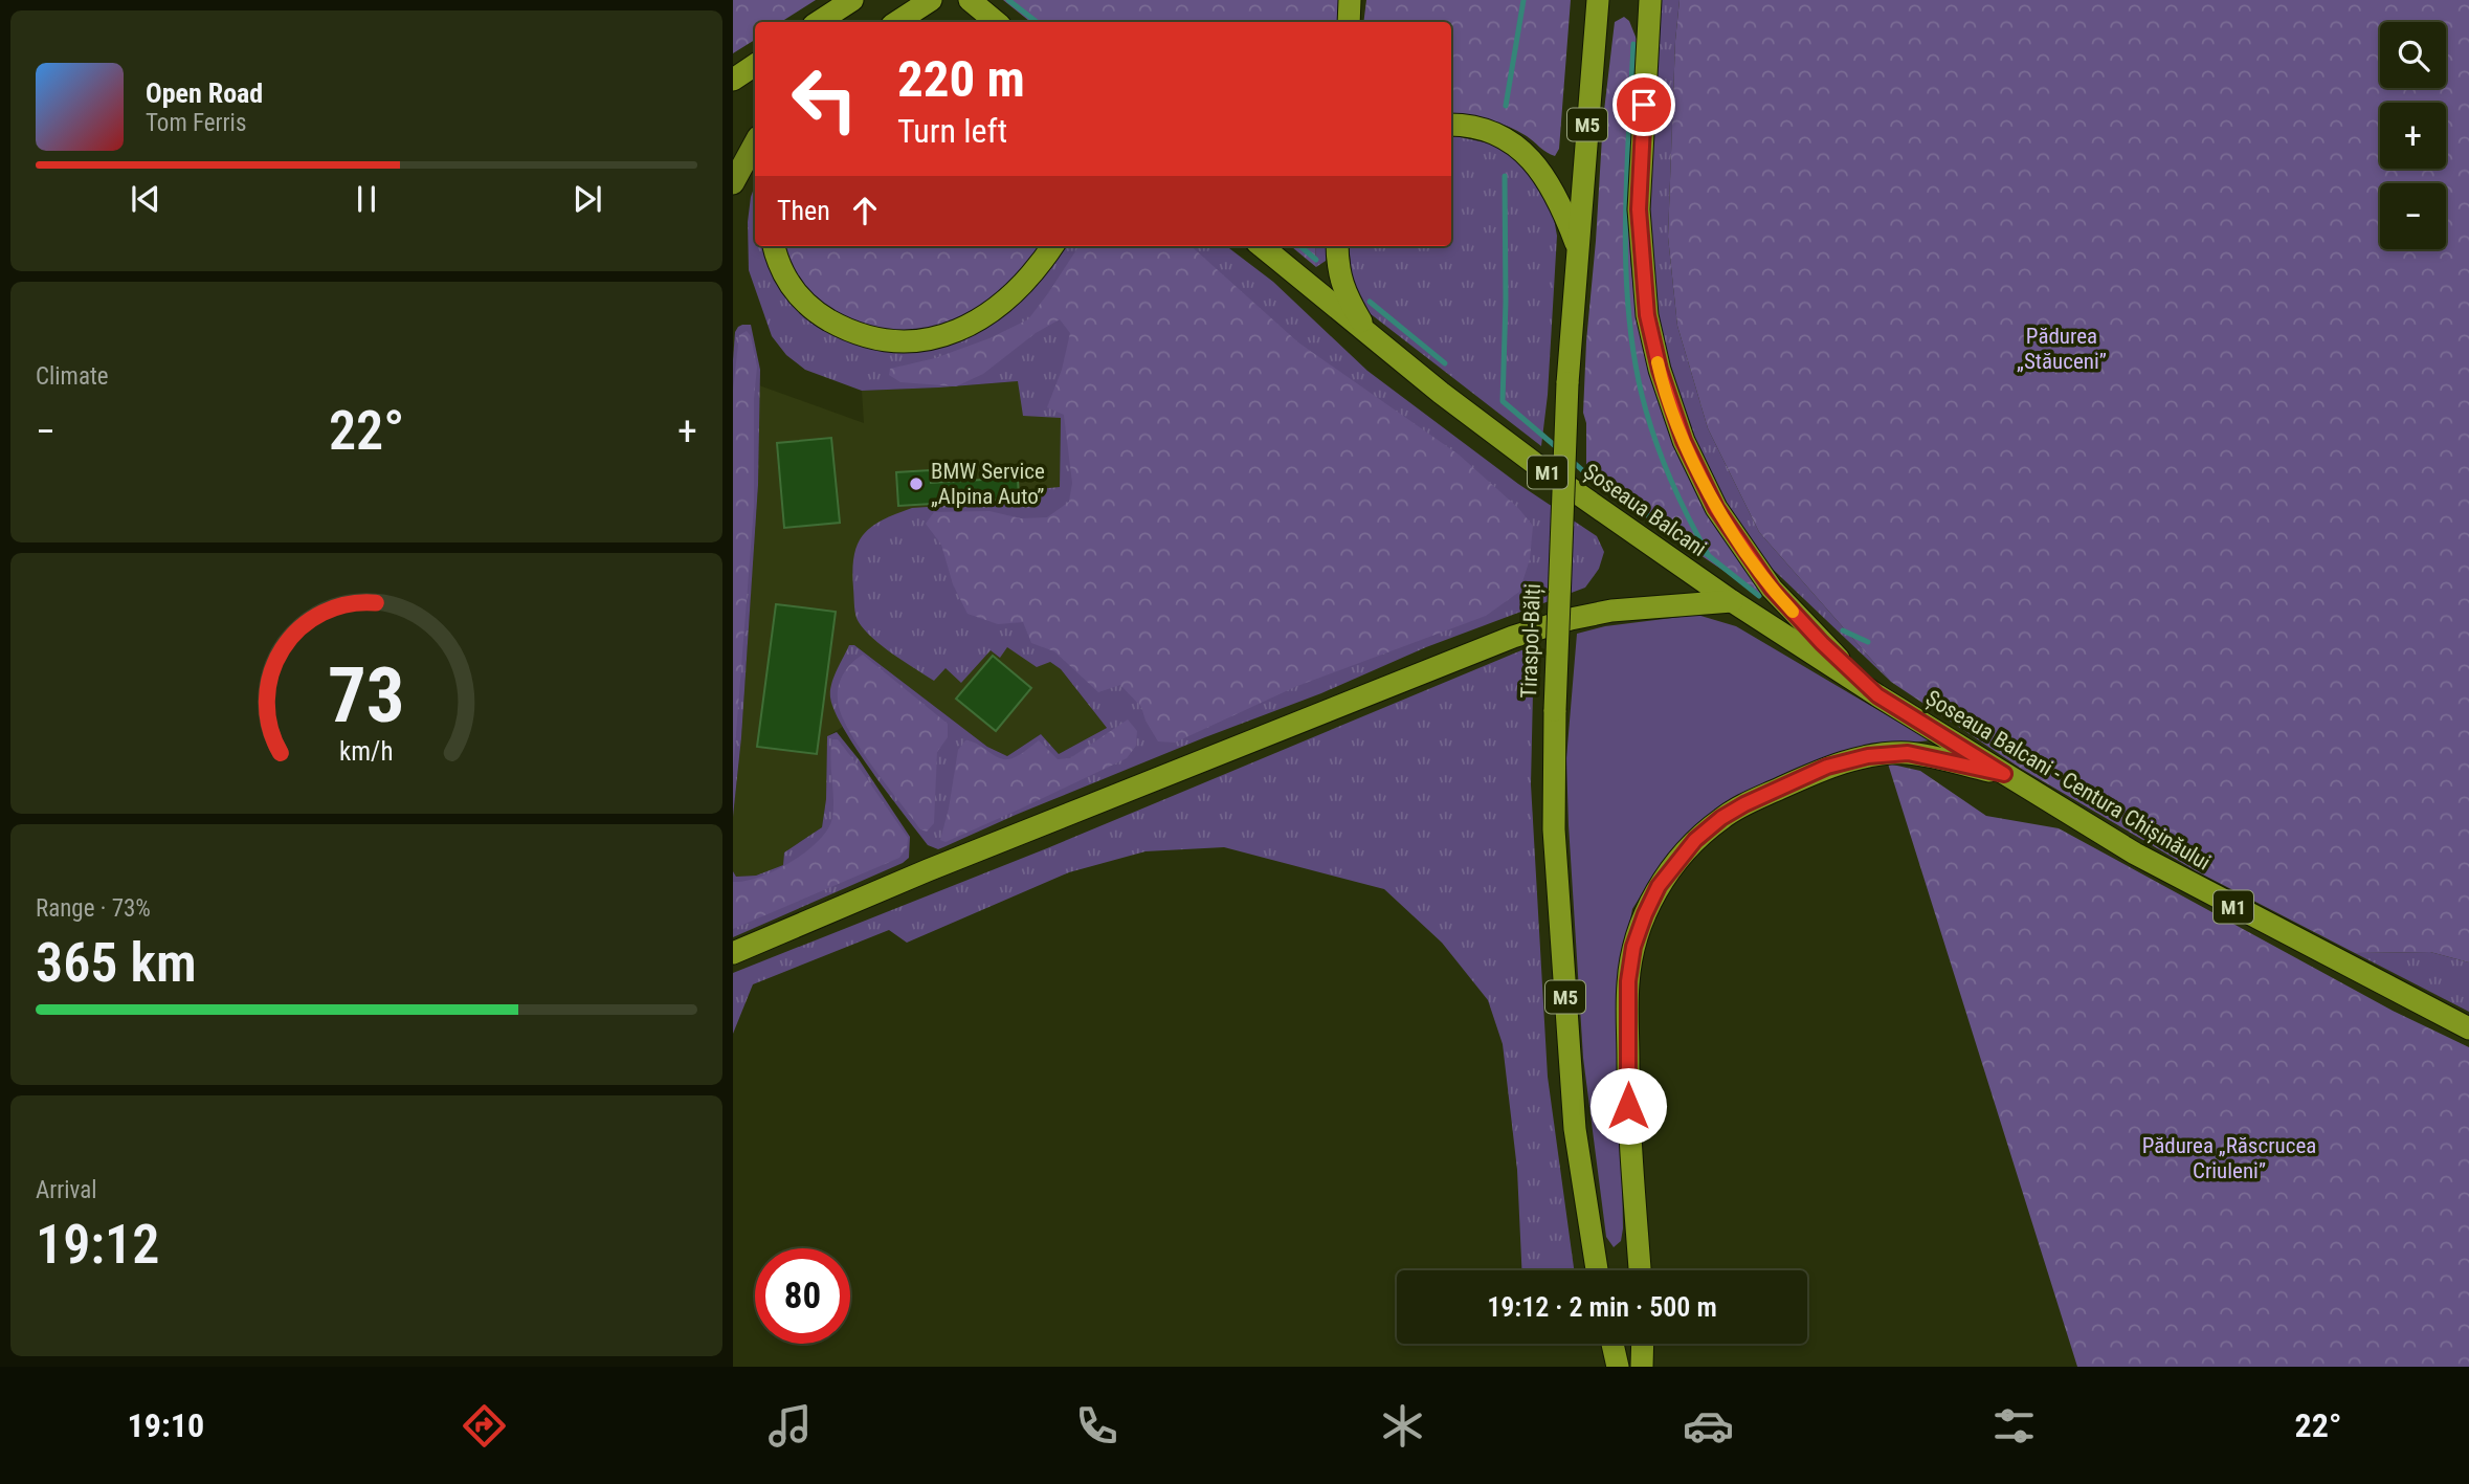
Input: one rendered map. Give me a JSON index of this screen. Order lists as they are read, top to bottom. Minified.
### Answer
{"streets":{"highway":["M5","M1","Șoseaua Balcani","Tiraspol-Bălți","Șoseaua Balcani - Centura Chișinăului"]},"crossings":[["Șoseaua Balcani","Șoseaua Balcani - Centura Chișinăului"]],"parks":["Pădurea „Stăuceni”","Pădurea „Răscrucea Criuleni”"],"places":["BMW Service „Alpina Auto”"],"page":{"map_buttons":["+","−"],"turn":["220 m","Turn left"],"song":["Open Road","Tom Ferris"],"then":"Then","tile":["Climate",["Range · 73%","365 km"],["Arrival","19:12"]],"heat":["−","22°","+"],"limit":"80","trip":"19:12 · 2 min · 500 m","tabs":["19:10","22°"],"gauge":["73","km/h"]}}
